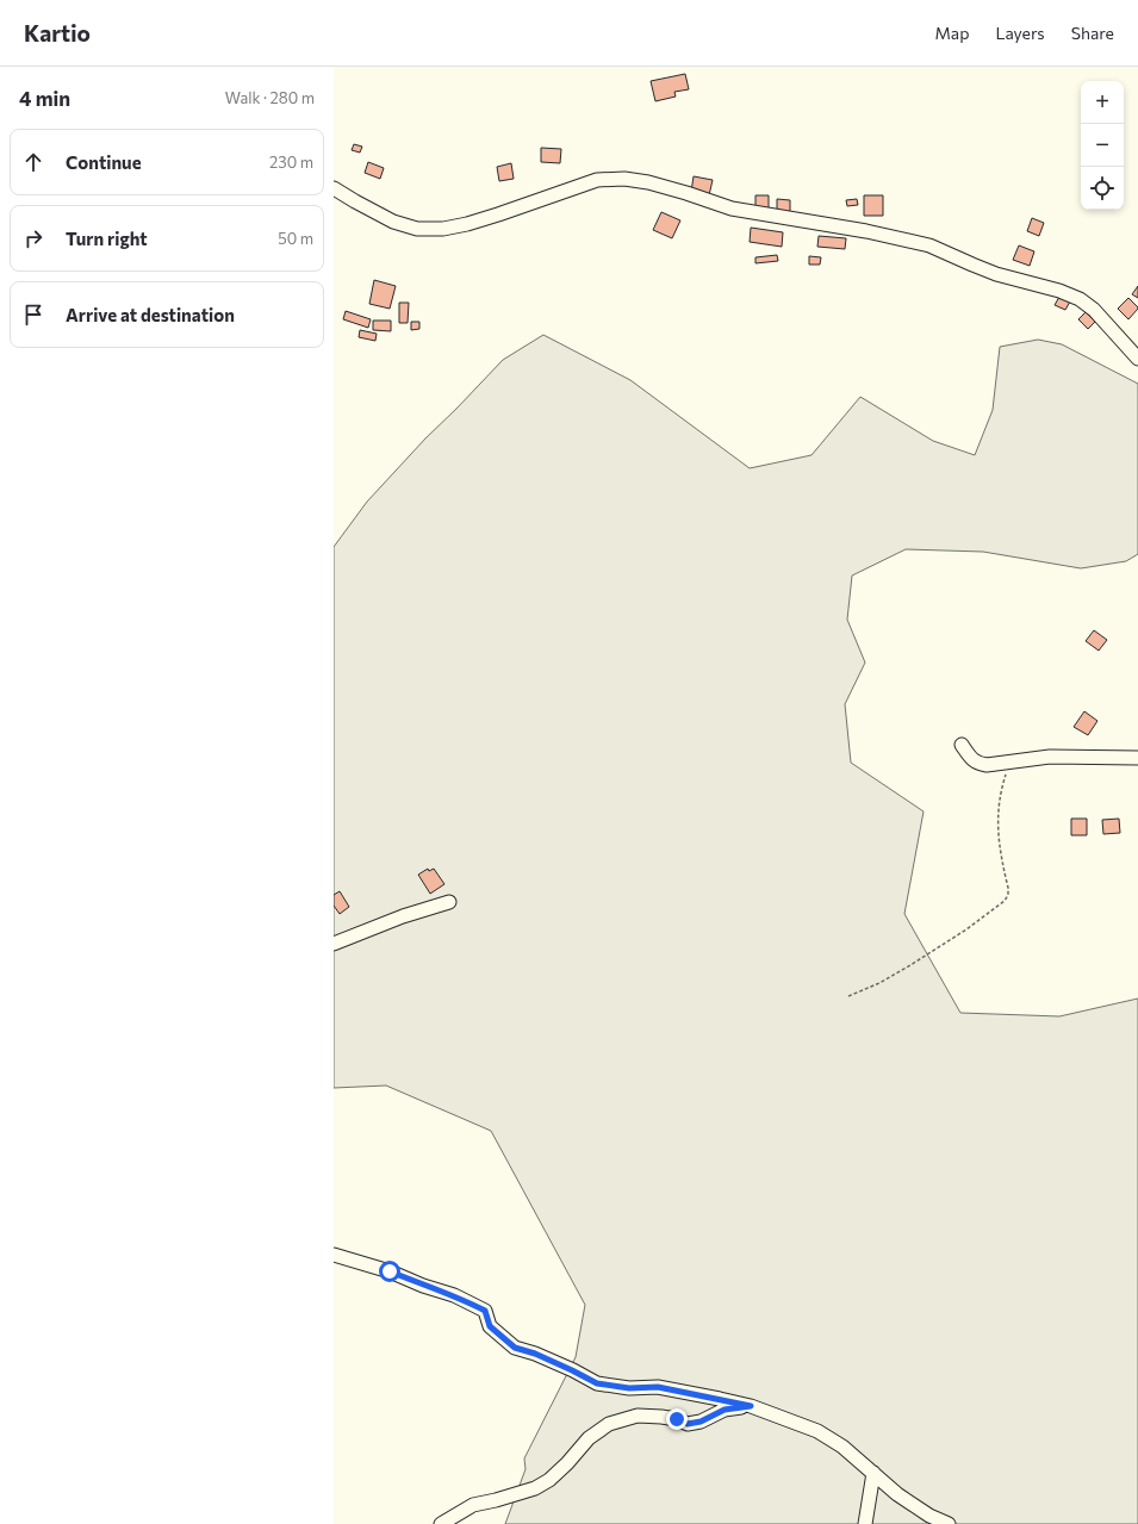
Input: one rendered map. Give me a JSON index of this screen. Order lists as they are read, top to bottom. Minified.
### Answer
{"page":{"header":"Kartio","nav":["Map","Layers","Share"],"heading":["4 min","Walk · 280 m"],"map_buttons":["+","−"],"list":[["Continue","230 m"],["Turn right","50 m"],"Arrive at destination"]}}
